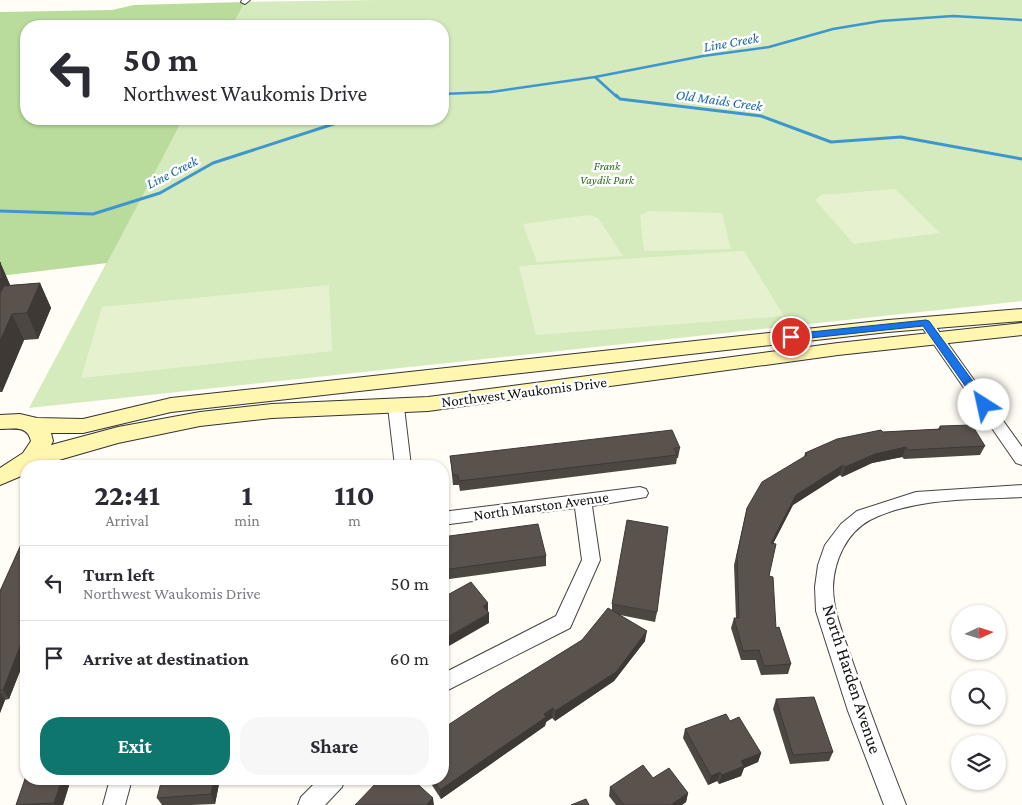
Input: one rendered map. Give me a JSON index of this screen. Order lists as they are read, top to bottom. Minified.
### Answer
{"streets":{"main road":["Northwest Waukomis Drive"],"street":["North Marston Avenue","North Harden Avenue"]},"water":["Line Creek","Old Maids Creek"],"parks":["Frank Vaydik Park"],"north":"right","page":{"turn":["50 m","Northwest Waukomis Drive"],"eta":["22:41","Arrival","1","min","110","m"],"list":[{"name":"Turn left","note":"Northwest Waukomis Drive","value":"50 m"},{"name":"Arrive at destination","value":"60 m"}],"buttons":["Exit","Share"]}}
